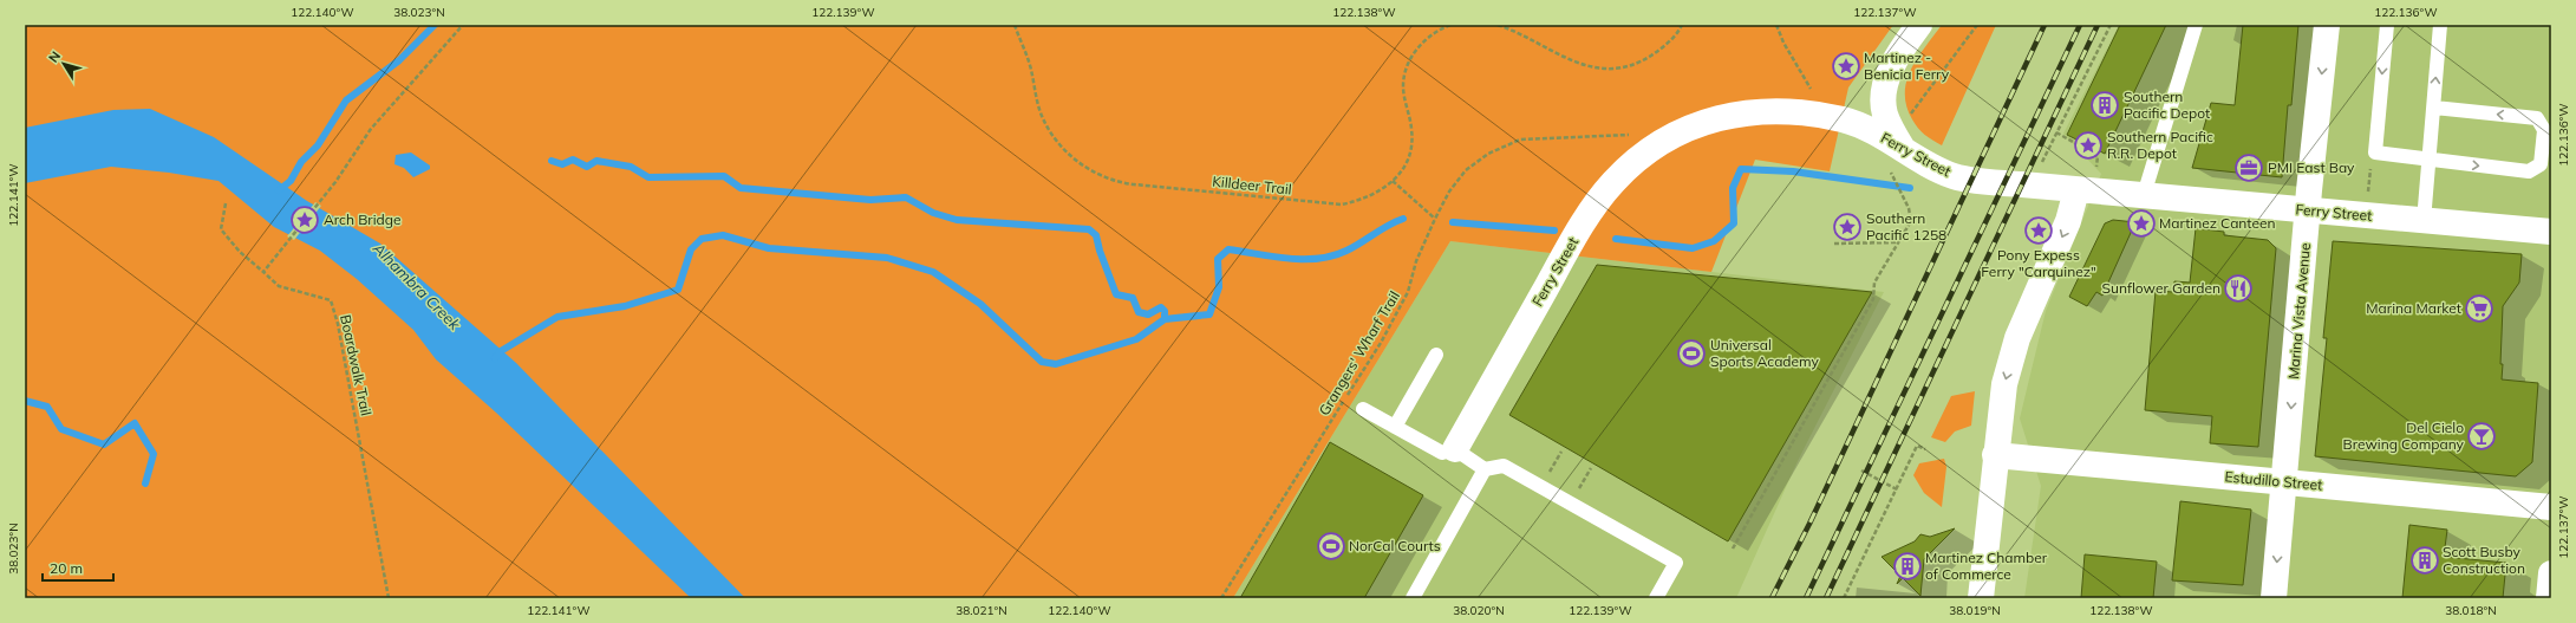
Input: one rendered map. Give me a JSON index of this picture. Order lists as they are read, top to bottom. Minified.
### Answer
{"streets":{"street":["Ferry Street","Marina Vista Avenue","Estudillo Street"],"path":["Killdeer Trail","Grangers' Wharf Trail","Boardwalk Trail"]},"crossings":[["Ferry Street","Marina Vista Avenue"],["Marina Vista Avenue","Estudillo Street"]],"one_way":["Marina Vista Avenue"],"water":["Alhambra Creek"],"places":{"place":["Martinez - Benicia Ferry","Southern Pacific R.R. Depot","Arch Bridge","Martinez Canteen","Southern Pacific 1258","Pony Expess Ferry \"Carquinez\""],"building":["Southern Pacific Depot","Scott Busby Construction","Martinez Chamber of Commerce"],"office":["PMI East Bay"],"restaurant":["Sunflower Garden"],"supermarket":["Marina Market"],"sports":["Universal Sports Academy","NorCal Courts"],"bar":["Del Cielo Brewing Company"]},"scale_bar":"20 m","north":"top left","coordinates":["122.140°W","38.023°N","122.139°W","122.138°W","122.137°W","122.136°W","122.141°W","38.021°N","38.020°N","38.019°N","38.018°N"]}
